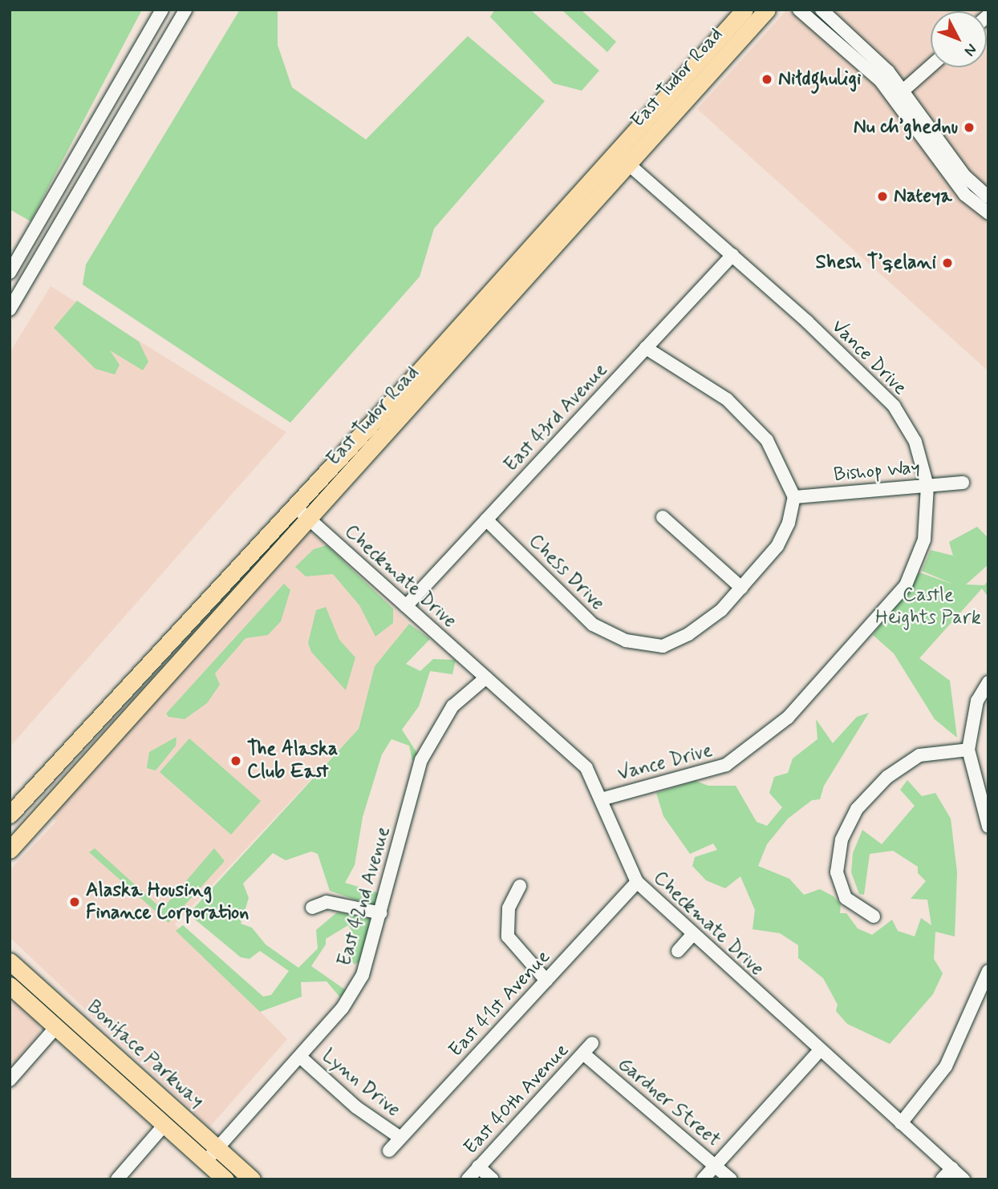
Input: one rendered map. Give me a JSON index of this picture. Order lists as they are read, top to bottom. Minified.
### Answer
{"streets":{"main road":["East Tudor Road","Boniface Parkway"],"street":["Vance Drive","East 43rd Avenue","Bishop Way","Chess Drive","Checkmate Drive","East 42nd Avenue","East 41st Avenue","Lynn Drive","East 40th Avenue","Gardner Street"]},"crossings":[["East Tudor Road","Vance Drive"],["East Tudor Road","Checkmate Drive"],["Vance Drive","East 43rd Avenue"],["Vance Drive","Bishop Way"],["Vance Drive","Checkmate Drive"],["East 43rd Avenue","Chess Drive"],["East 43rd Avenue","Checkmate Drive"],["Bishop Way","Chess Drive"],["Checkmate Drive","East 42nd Avenue"],["Checkmate Drive","East 41st Avenue"],["East 42nd Avenue","Boniface Parkway"],["East 42nd Avenue","Lynn Drive"],["East 41st Avenue","Lynn Drive"],["East 40th Avenue","Gardner Street"]],"parks":["Castle Heights Park"],"places":["Niłdghuligi","Nu ch’ghednu","Nateya","Shesh T’qelani","The Alaska Club East","Alaska Housing Finance Corporation"],"north":"bottom right"}
